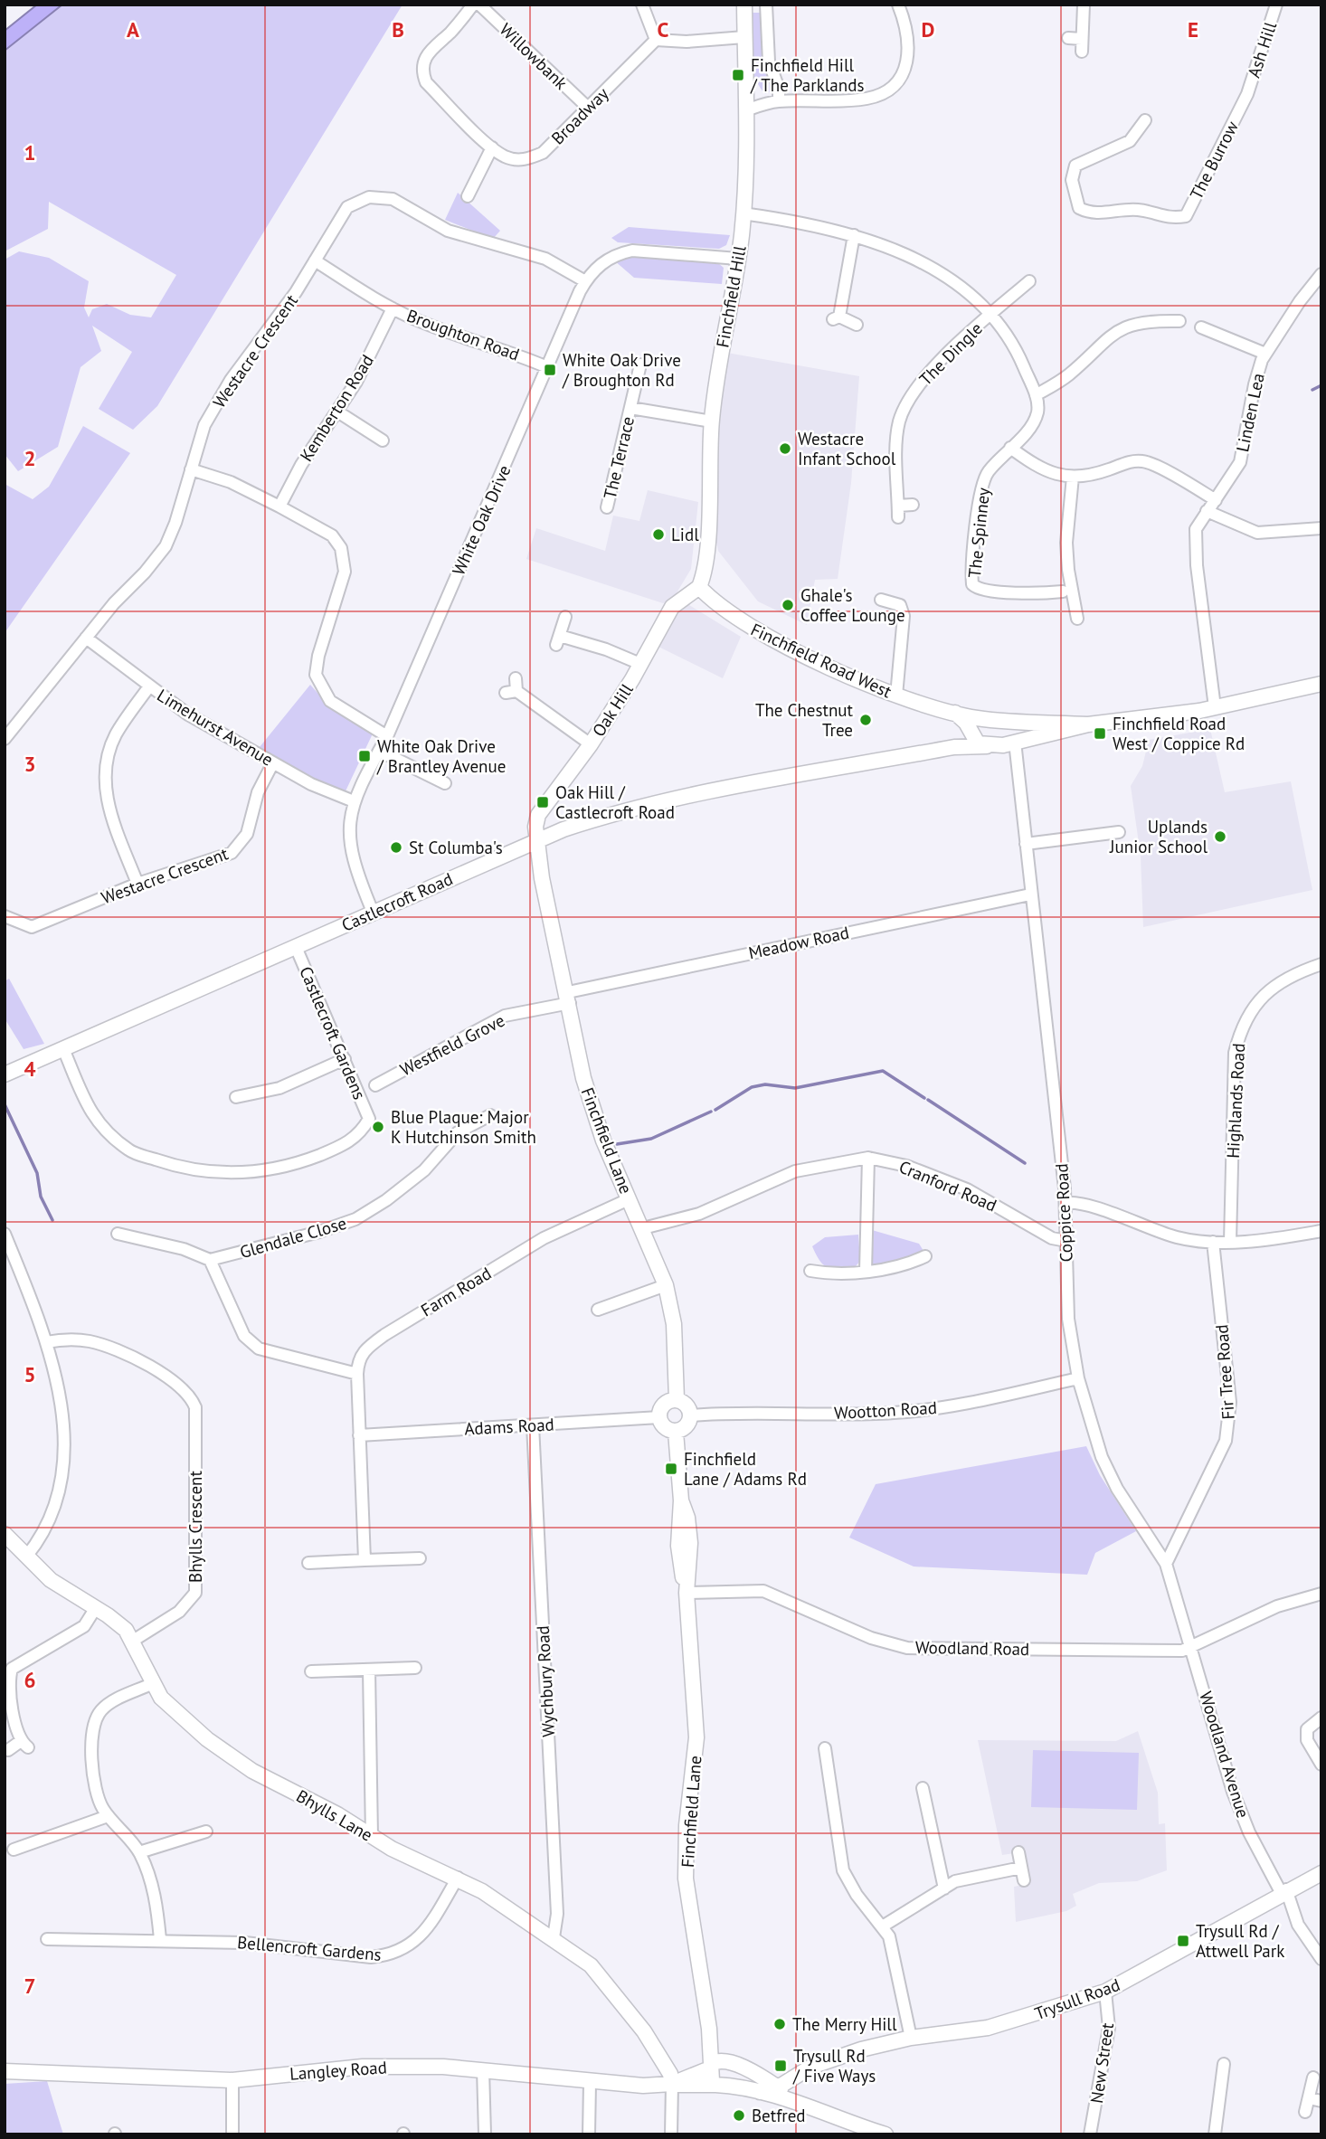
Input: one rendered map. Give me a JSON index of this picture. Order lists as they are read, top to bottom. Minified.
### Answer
{"streets":{"street":["Ash Hill","Willowbank","Broadway","The Burrow","Finchfield Hill","Broughton Road","Westacre Crescent","The Dingle","Kemberton Road","Linden Lea","The Terrace","White Oak Drive","The Spinney","Finchfield Road West","Oak Hill","Limehurst Avenue","Castlecroft Road","Meadow Road","Castlecroft Gardens","Westfield Grove","Highlands Road","Finchfield Lane","Cranford Road","Coppice Road","Glendale Close","Farm Road","Fir Tree Road","Wootton Road","Adams Road","Bhylls Crescent","Woodland Road","Wychbury Road","Woodland Avenue","Bhylls Lane","Bellencroft Gardens","Trysull Road","New Street","Langley Road"]},"crossings":[["Ash Hill","The Burrow"],["Willowbank","Broadway"],["Finchfield Hill","The Terrace"],["Finchfield Hill","White Oak Drive"],["Finchfield Hill","Finchfield Road West"],["Finchfield Hill","Oak Hill"],["Broughton Road","Westacre Crescent"],["Broughton Road","Kemberton Road"],["Broughton Road","White Oak Drive"],["Westacre Crescent","White Oak Drive"],["Westacre Crescent","Limehurst Avenue"],["White Oak Drive","Limehurst Avenue"],["White Oak Drive","Castlecroft Road"],["Finchfield Road West","Oak Hill"],["Oak Hill","Castlecroft Road"],["Oak Hill","Finchfield Lane"],["Castlecroft Road","Castlecroft Gardens"],["Castlecroft Road","Finchfield Lane"],["Meadow Road","Westfield Grove"],["Meadow Road","Finchfield Lane"],["Meadow Road","Coppice Road"],["Westfield Grove","Finchfield Lane"],["Finchfield Lane","Cranford Road"],["Finchfield Lane","Farm Road"],["Finchfield Lane","Wootton Road"],["Finchfield Lane","Adams Road"],["Finchfield Lane","Woodland Road"],["Finchfield Lane","Trysull Road"],["Finchfield Lane","Langley Road"],["Cranford Road","Coppice Road"],["Coppice Road","Fir Tree Road"],["Coppice Road","Wootton Road"],["Coppice Road","Woodland Road"],["Coppice Road","Woodland Avenue"],["Farm Road","Adams Road"],["Wootton Road","Adams Road"],["Adams Road","Wychbury Road"],["Bhylls Crescent","Bhylls Lane"],["Woodland Road","Woodland Avenue"],["Wychbury Road","Bhylls Lane"],["Woodland Avenue","Trysull Road"],["Bhylls Lane","Bellencroft Gardens"],["Bhylls Lane","Langley Road"],["Trysull Road","New Street"],["Trysull Road","Langley Road"]],"places":{"transit":["Finchfield Hill / The Parklands","White Oak Drive / Broughton Rd","Finchfield Road West / Coppice Rd","White Oak Drive / Brantley Avenue","Oak Hill / Castlecroft Road","Finchfield Lane / Adams Rd","Trysull Rd / Attwell Park","Trysull Rd / Five Ways"],"other":["Westacre Infant School","Lidl","Ghale's Coffee Lounge","The Chestnut Tree","Uplands Junior School","St Columba's","Blue Plaque: Major K Hutchinson Smith","The Merry Hill","Betfred"]},"grid":{"columns":["A","B","C","D","E"],"rows":["1","2","3","4","5","6","7"]}}
